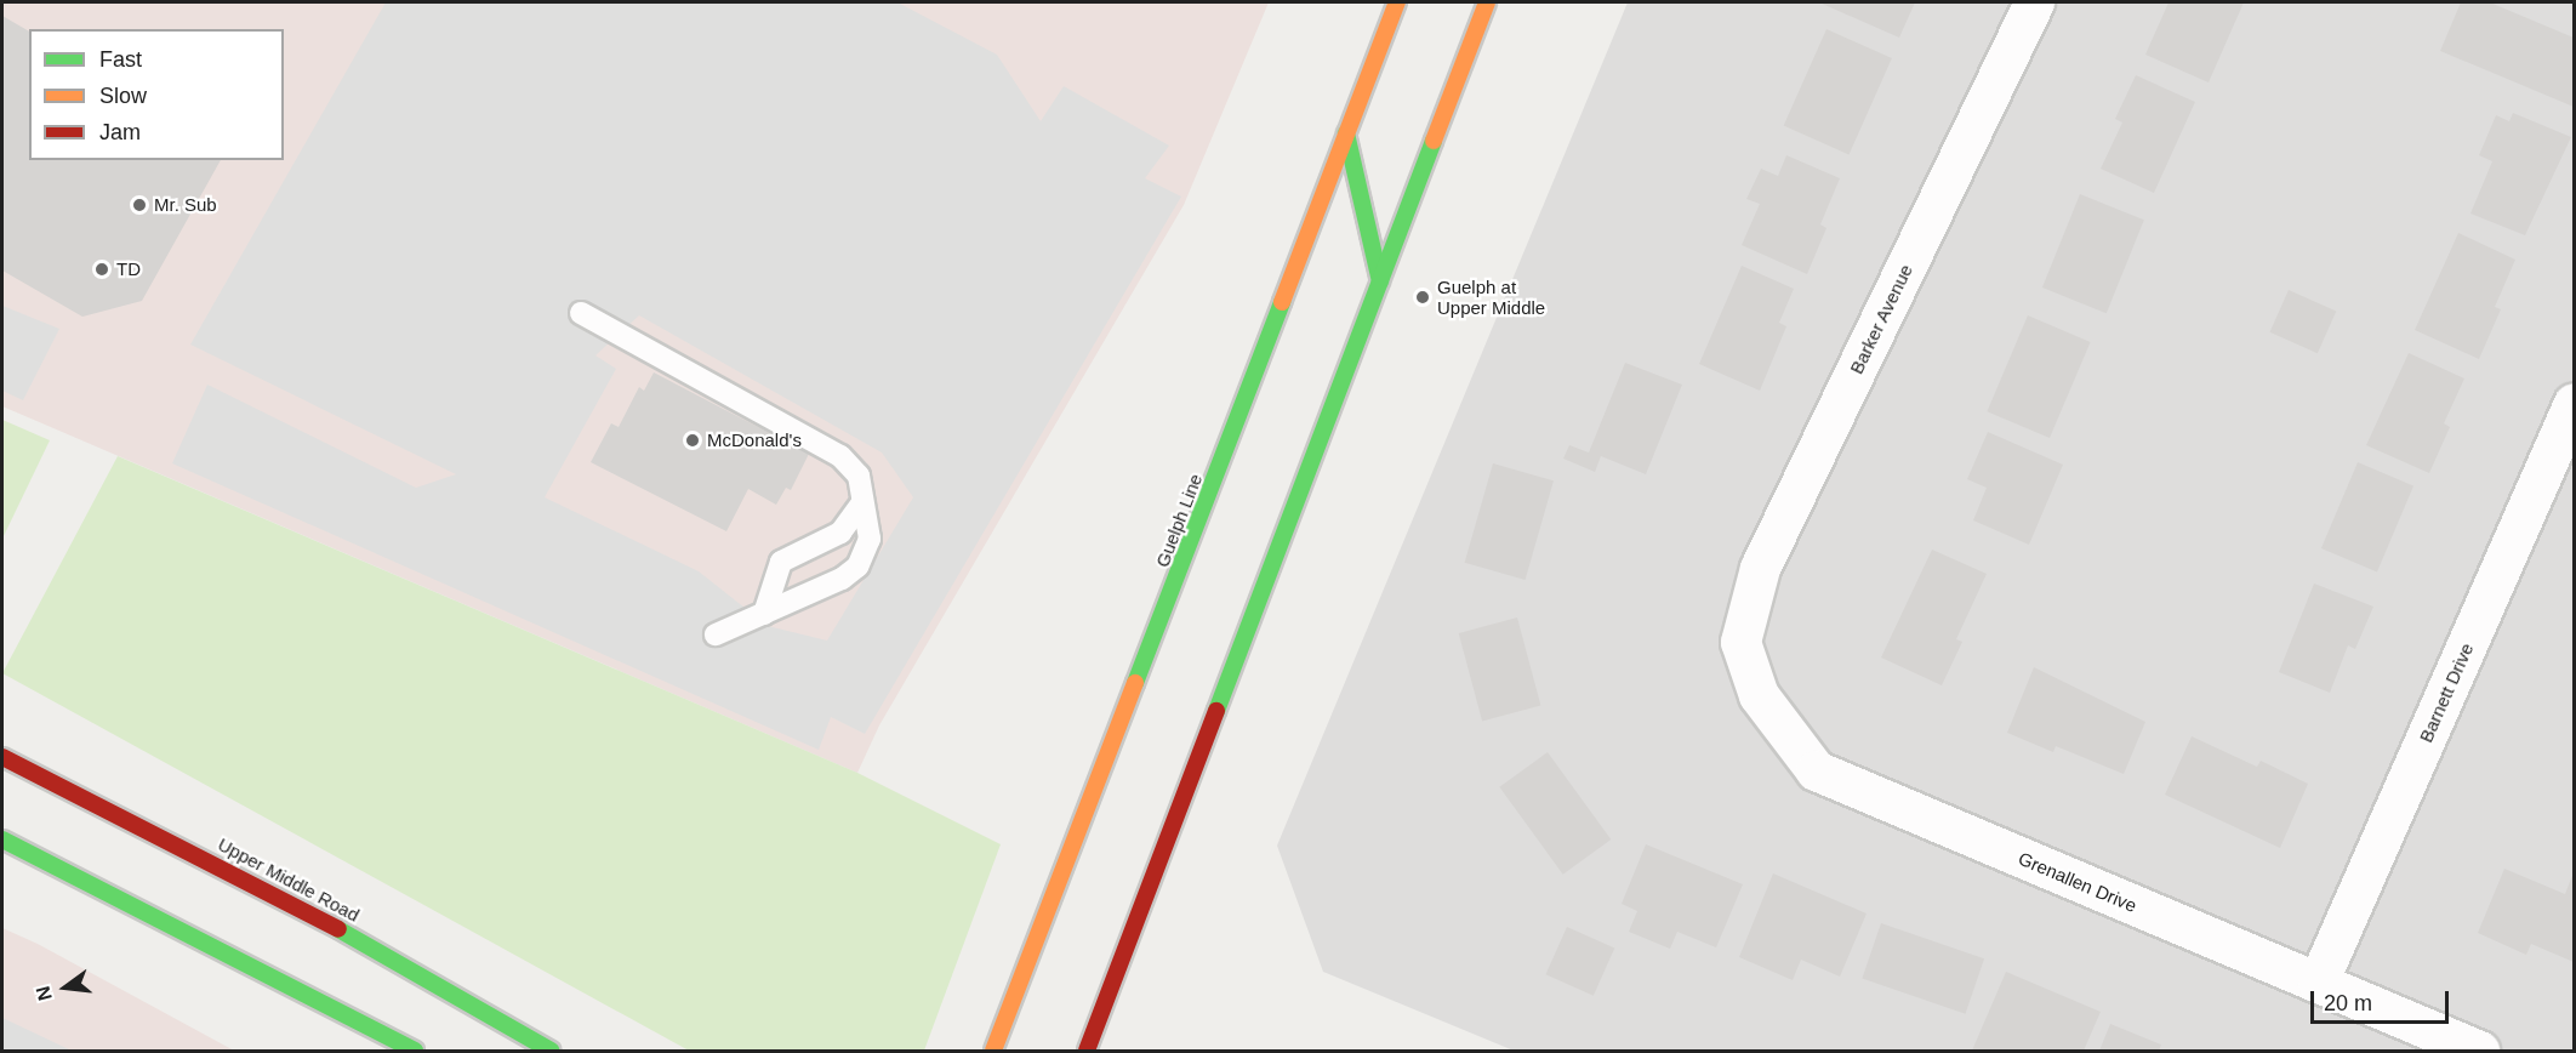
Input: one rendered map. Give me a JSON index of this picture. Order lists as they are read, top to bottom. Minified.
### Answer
{"streets":{"main road":["Guelph Line","Upper Middle Road"],"street":["Barker Avenue","Barnett Drive","Grenallen Drive"]},"crossings":[["Barker Avenue","Grenallen Drive"],["Barnett Drive","Grenallen Drive"]],"places":["Mr. Sub","TD","Guelph at Upper Middle","McDonald's"],"legend":["Fast","Slow","Jam"],"scale_bar":"20 m","north":"left"}
